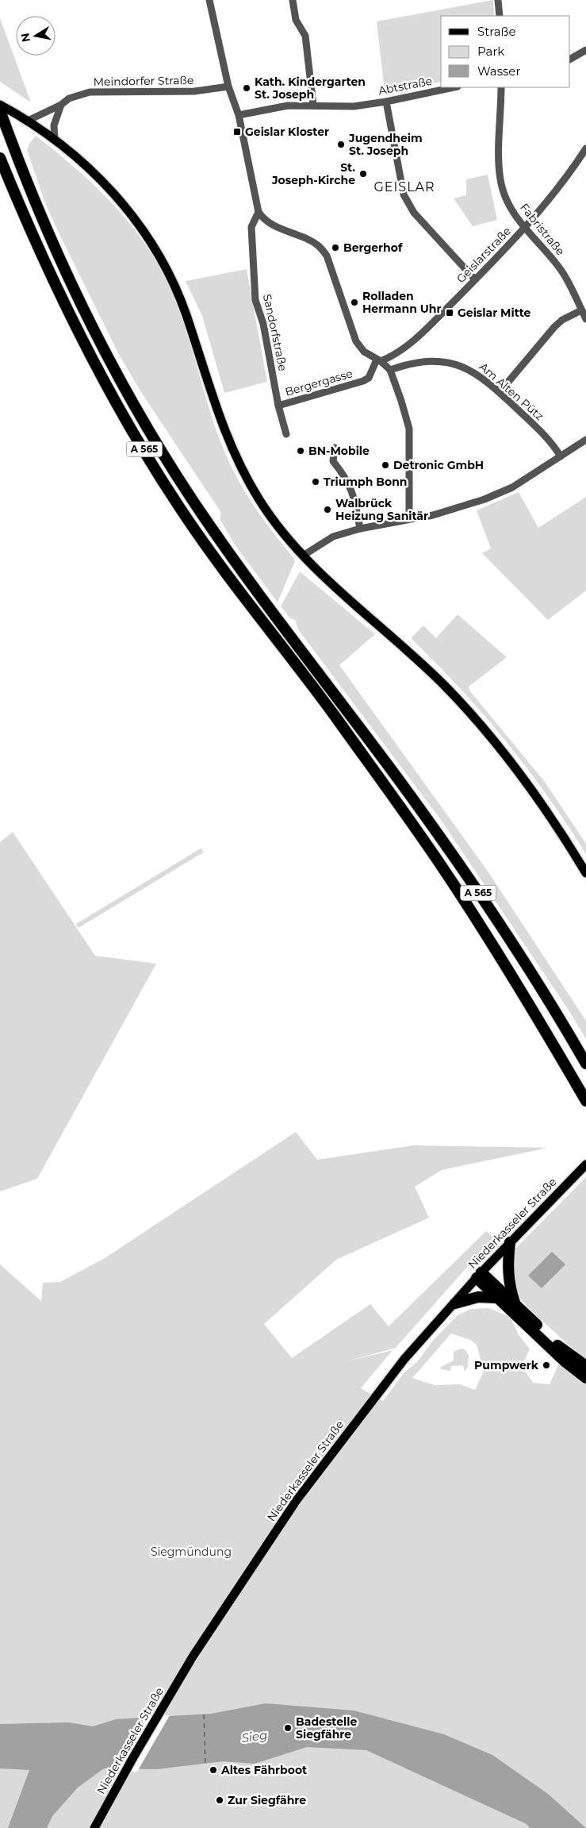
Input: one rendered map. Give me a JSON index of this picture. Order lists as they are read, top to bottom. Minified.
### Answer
{"streets":{"highway":["A 565"],"main road":["Niederkasseler Straße"],"street":["Meindorfer Straße","Abtstraße","Fabristraße","Geislarstraße","Sandorfstraße","Bergergasse","Am Alten Pütz"]},"crossings":[["Fabristraße","Geislarstraße"],["Geislarstraße","Bergergasse"],["Sandorfstraße","Bergergasse"]],"districts":["GEISLAR"],"water":["Sieg"],"parks":["Siegmündung"],"places":{"other":["Kath. Kindergarten St. Joseph","Jugendheim St. Joseph","St. Joseph-Kirche","Bergerhof","Rolladen Hermann Uhr","BN-Mobile","Detronic GmbH","Triumph Bonn","Walbrück Heizung Sanitär","Pumpwerk","Badestelle Siegfähre","Altes Fährboot","Zur Siegfähre"],"transit":["Geislar Kloster","Geislar Mitte"]},"legend":["Straße","Park","Wasser"],"north":"left"}
